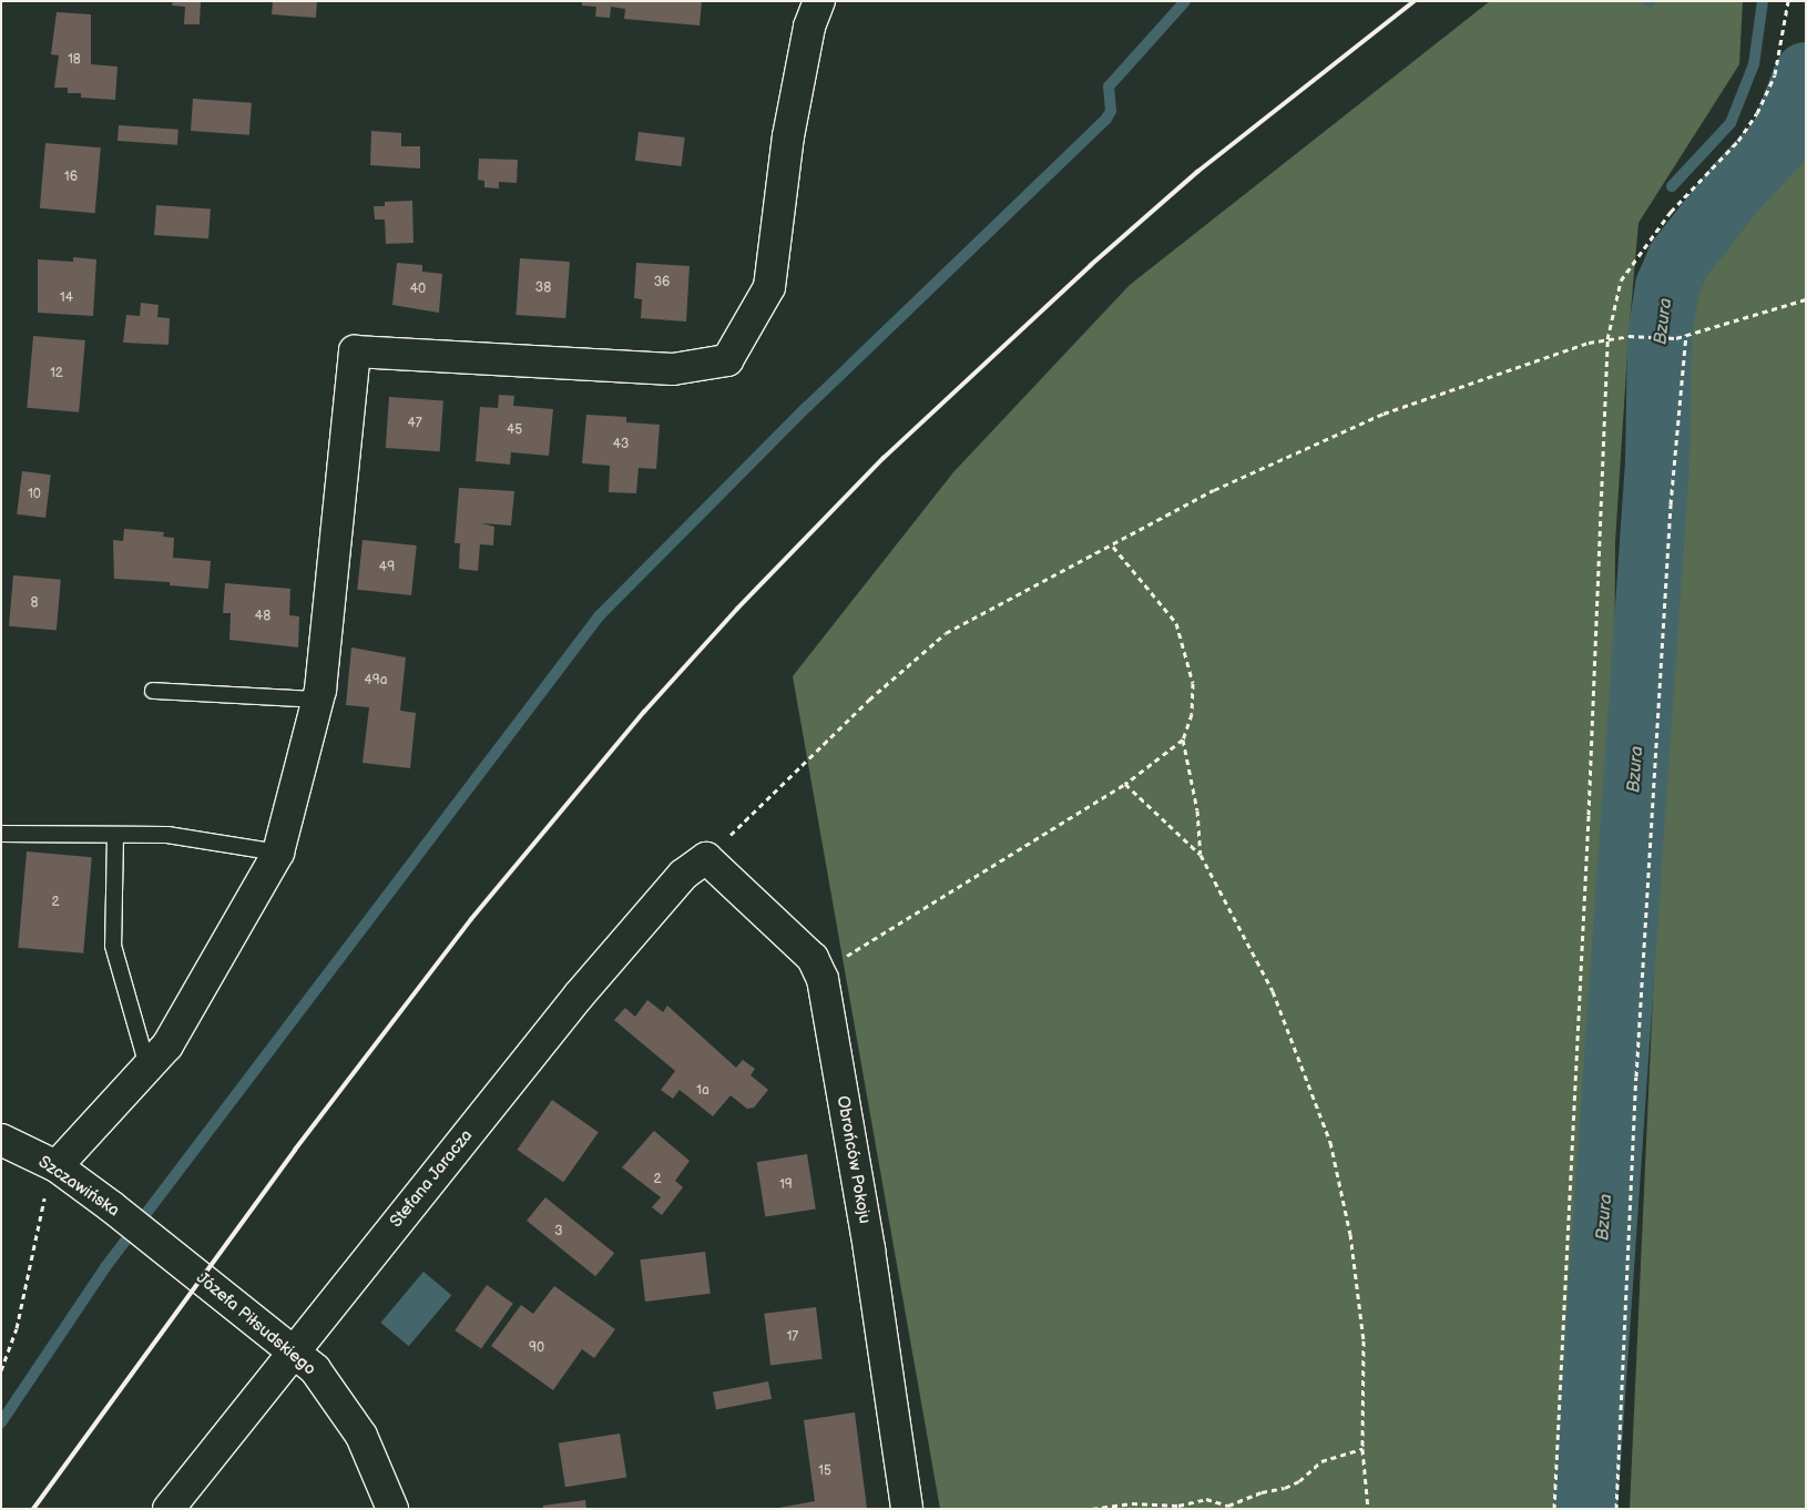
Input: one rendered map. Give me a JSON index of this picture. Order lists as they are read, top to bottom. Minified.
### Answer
{"streets":{"street":["Obrońców Pokoju","Stefana Jaracza","Szczawińska","Józefa Piłsudskiego"]},"crossings":[["Obrońców Pokoju","Stefana Jaracza"],["Stefana Jaracza","Józefa Piłsudskiego"],["Szczawińska","Józefa Piłsudskiego"]],"water":["Bzura"],"house_numbers":["18","16","36","38","40","14","12","47","45","43","10","49","8","48","49a","2","1a","2","19","3","17","90","15"]}
